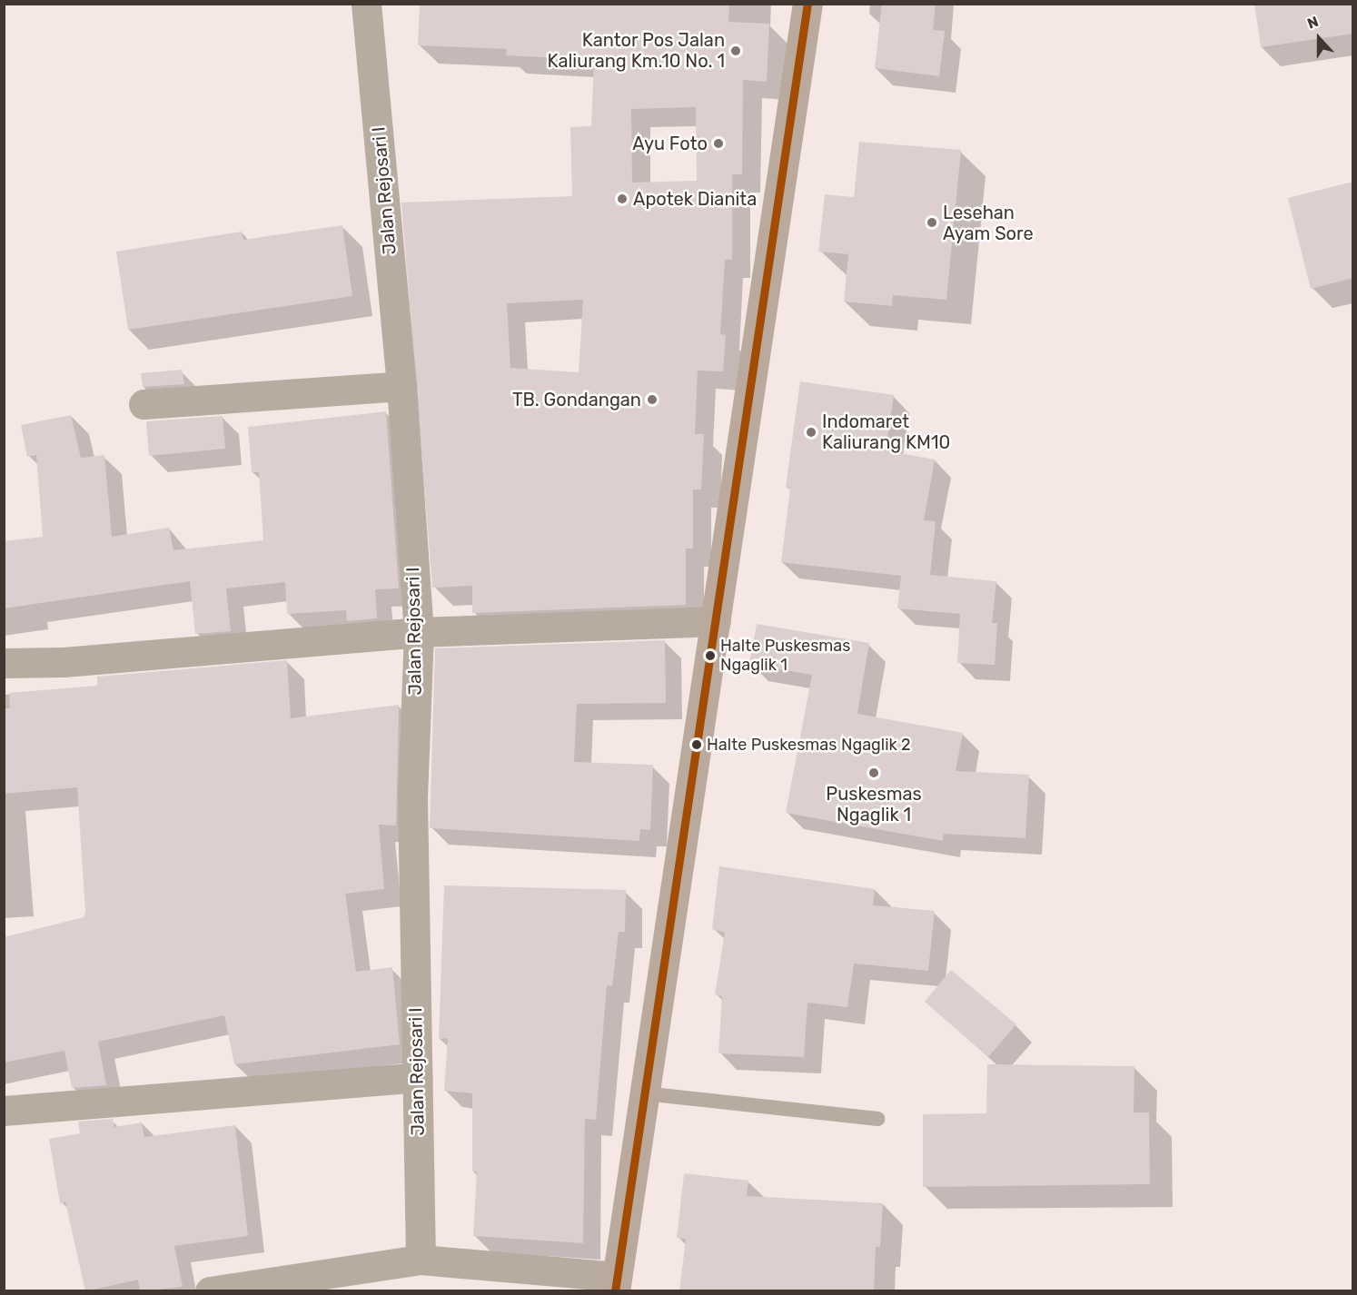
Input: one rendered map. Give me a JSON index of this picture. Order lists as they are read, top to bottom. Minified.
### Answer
{"streets":{"street":["Jalan Rejosari I"]},"places":["Kantor Pos Jalan Kaliurang Km.10 No. 1","Ayu Foto","Apotek Dianita","Lesehan Ayam Sore","TB. Gondangan","Indomaret Kaliurang KM10","Halte Puskesmas Ngaglik 1","Halte Puskesmas Ngaglik 2","Puskesmas Ngaglik 1"],"north":"top"}
